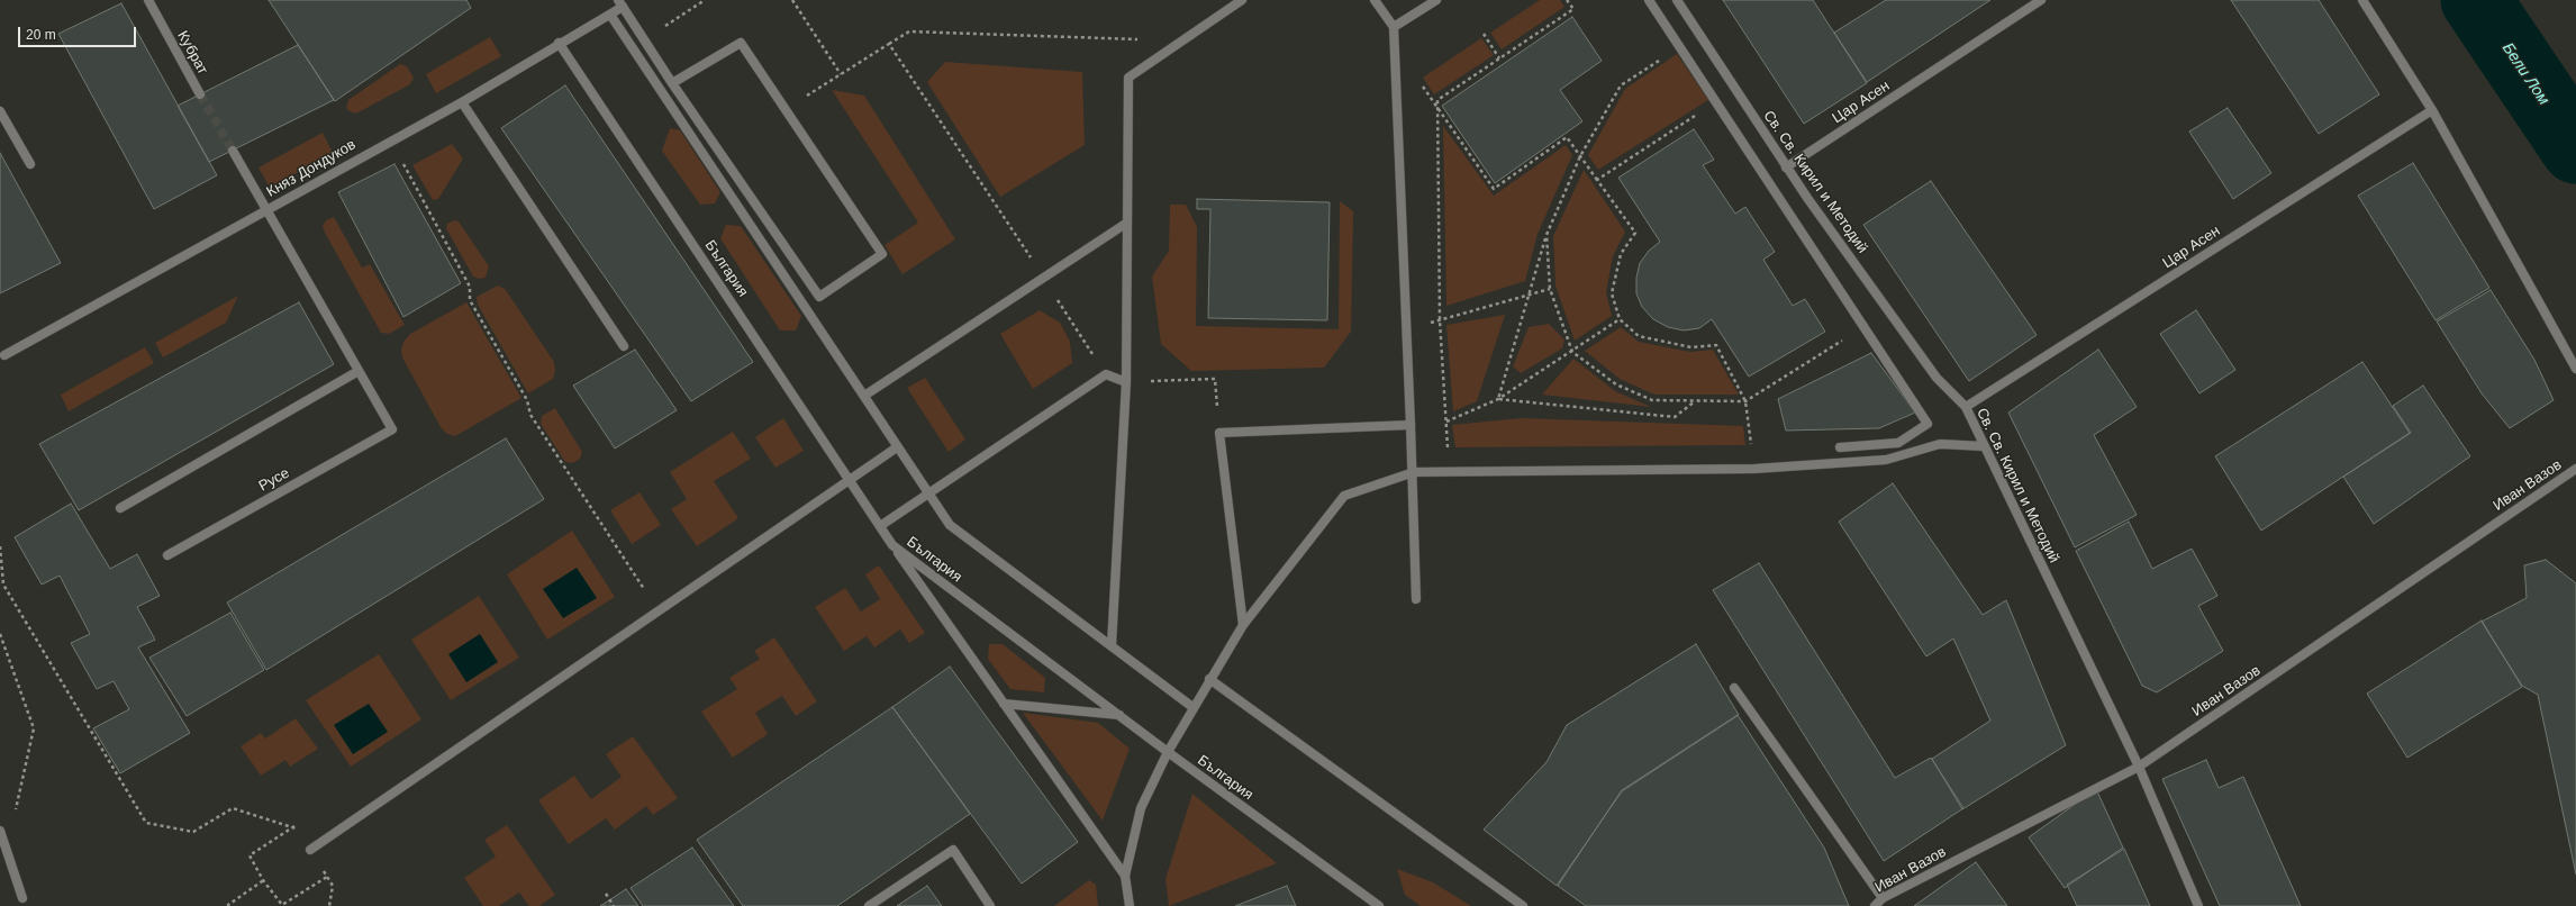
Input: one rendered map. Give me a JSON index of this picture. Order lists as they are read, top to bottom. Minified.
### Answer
{"streets":{"street":["Кубрат","Цар Асен","Княз Дондуков","Св. Св. Кирил и Методий","България","Русе","Иван Вазов"]},"crossings":[["Цар Асен","Св. Св. Кирил и Методий"],["Княз Дондуков","България"],["Св. Св. Кирил и Методий","Иван Вазов"]],"water":["Бели Лом"],"scale_bar":"20 m"}
